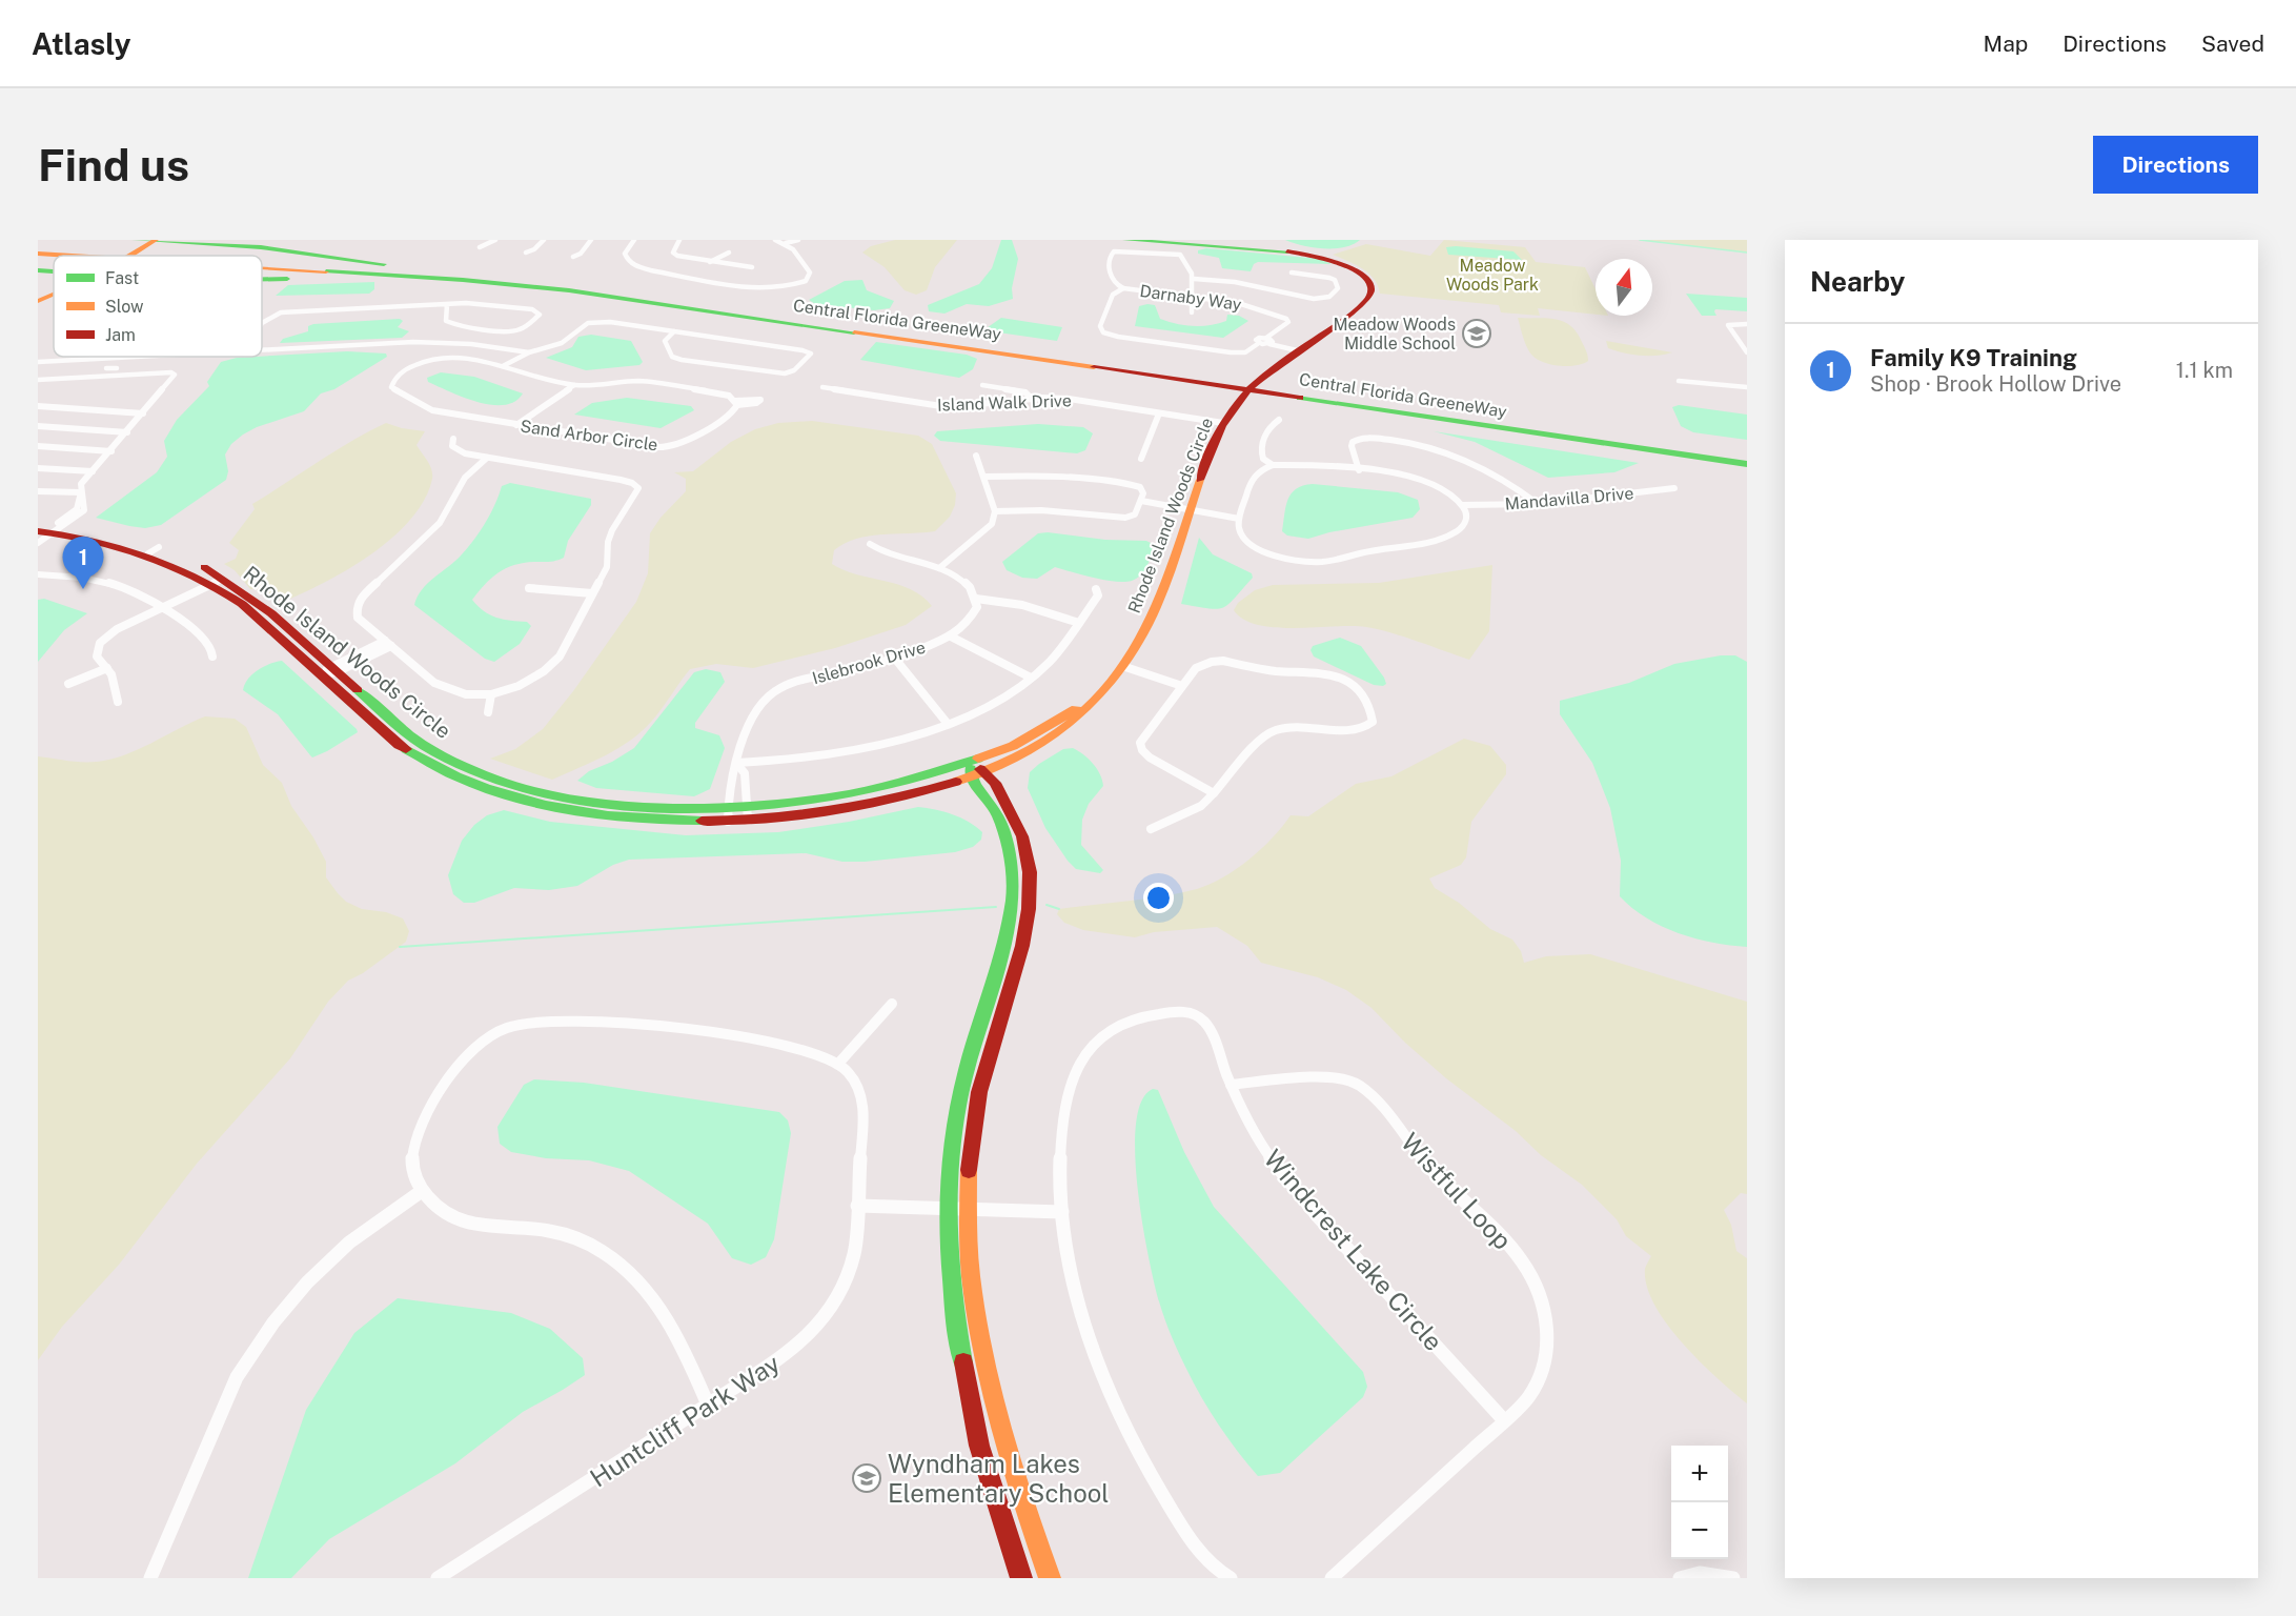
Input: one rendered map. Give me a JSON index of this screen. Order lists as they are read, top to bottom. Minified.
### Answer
{"streets":{"main road":["Central Florida GreeneWay","Rhode Island Woods Circle"],"street":["Darnaby Way","Island Walk Drive","Sand Arbor Circle","Mandavilla Drive","Islebrook Drive","Wistful Loop","Windcrest Lake Circle","Huntcliff Park Way"]},"crossings":[["Island Walk Drive","Rhode Island Woods Circle"],["Rhode Island Woods Circle","Islebrook Drive"],["Wistful Loop","Windcrest Lake Circle"]],"parks":["Meadow Woods Park"],"places":{"school or university":["Meadow Woods Middle School","Wyndham Lakes Elementary School"]},"legend":["Fast","Slow","Jam"],"north":"top","page":{"header":"Atlasly","nav":["Map","Directions","Saved"],"buttons":"Directions","title":"Find us","heading":"Nearby","list":[{"mark":"1","name":"Family K9 Training","note":"Shop · Brook Hollow Drive","value":"1.1 km"}],"pins":"1","map_buttons":["+","−"]}}
